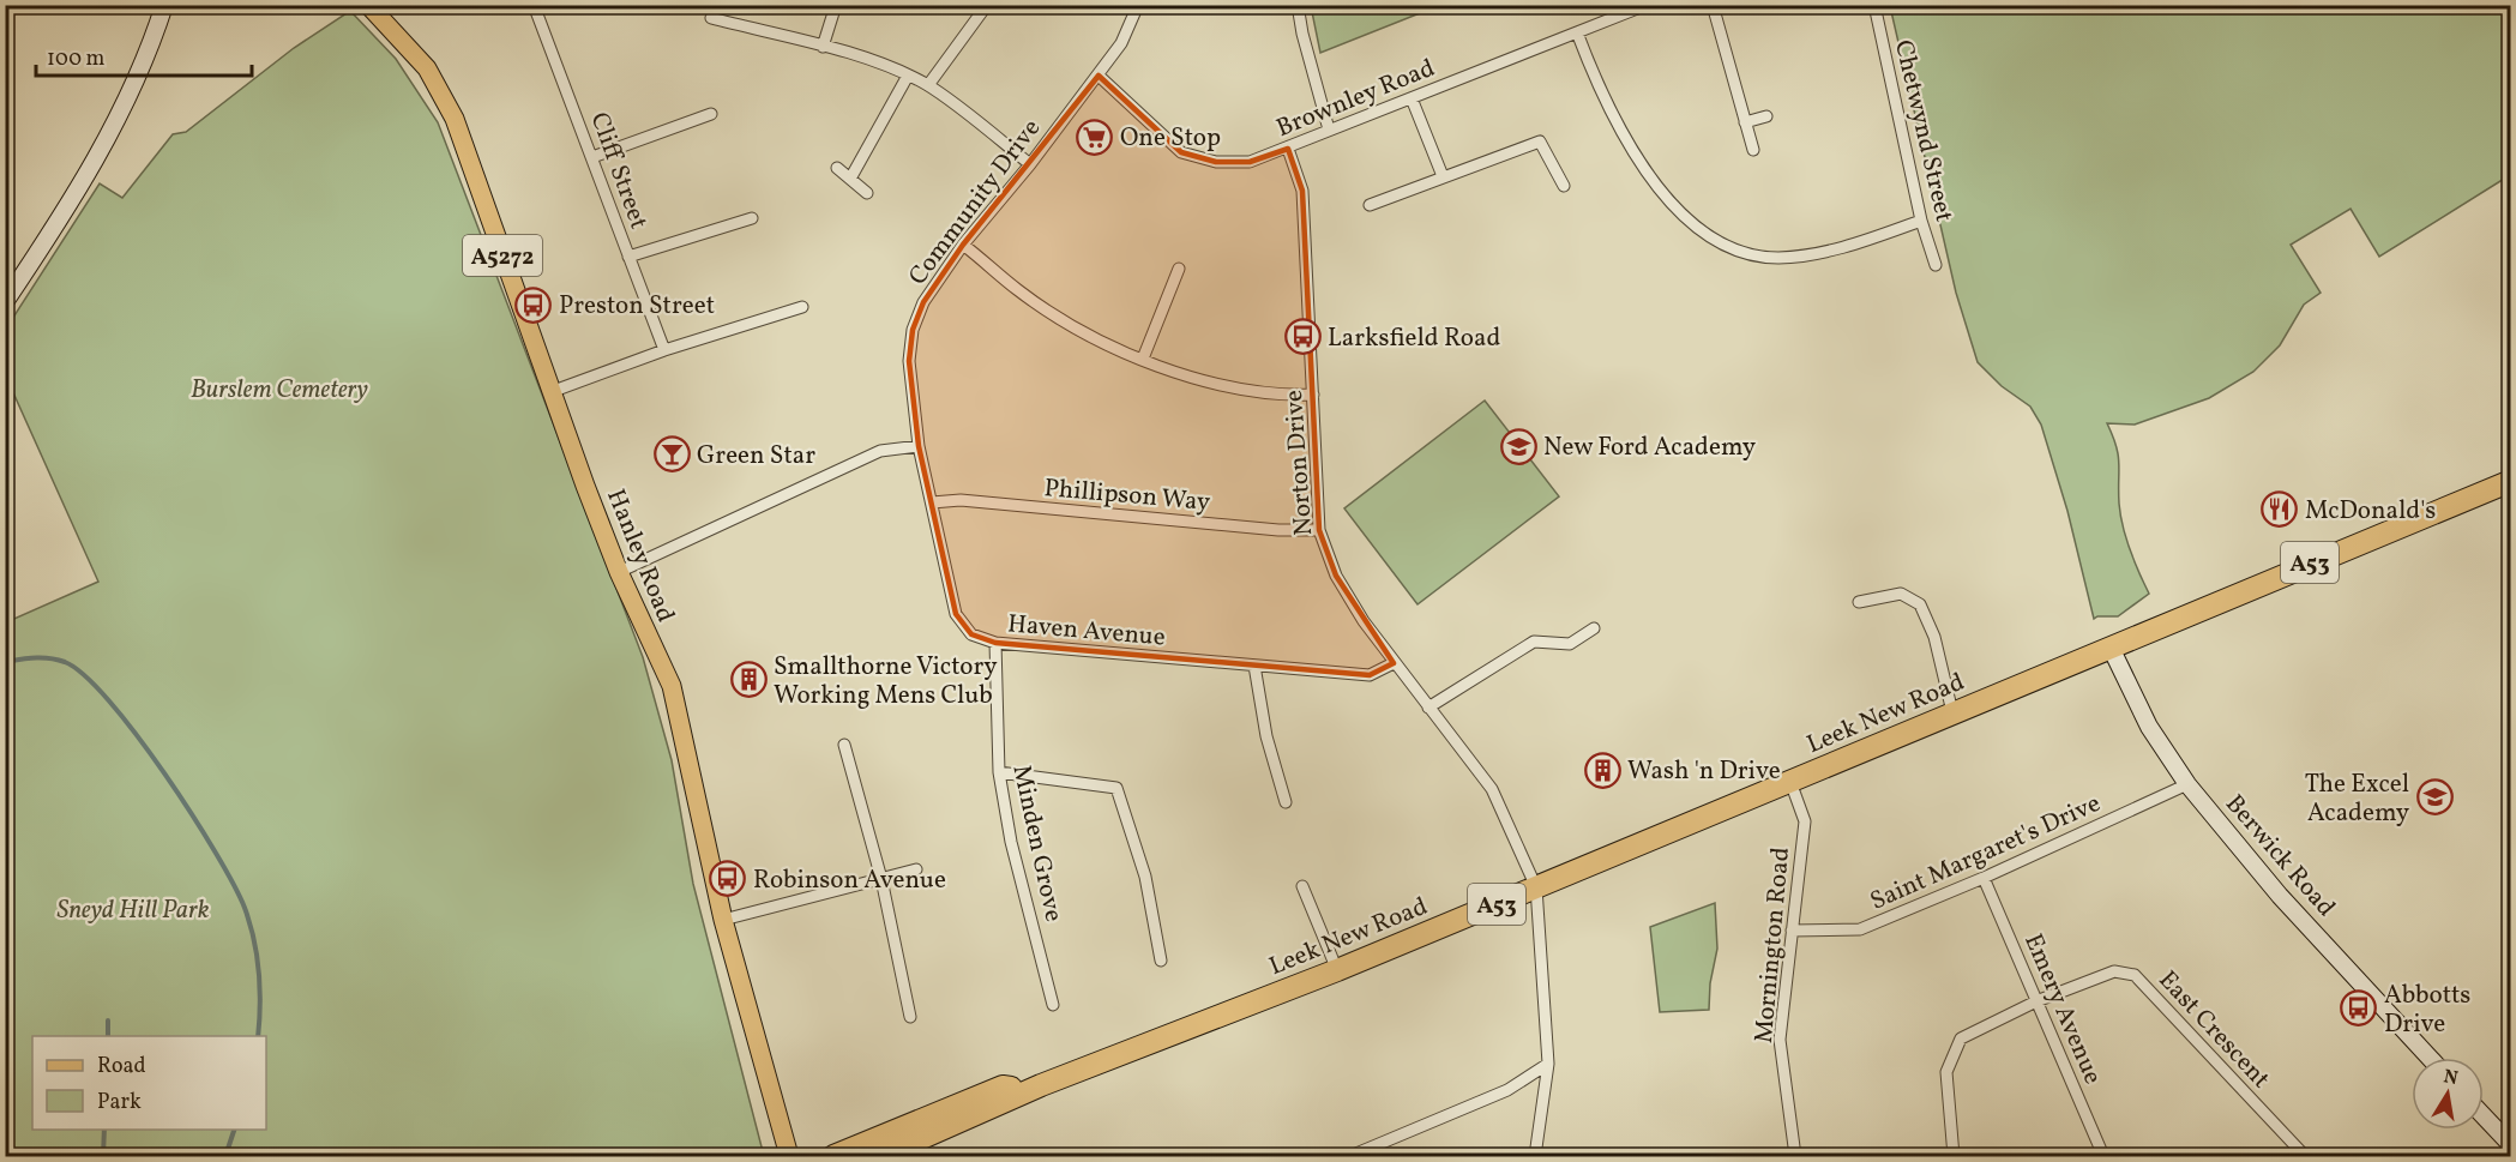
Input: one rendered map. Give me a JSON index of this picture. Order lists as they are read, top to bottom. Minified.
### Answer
{"streets":{"highway":["A53","Leek New Road"],"main road":["A5272","Hanley Road"],"street":["Brownley Road","Chetwynd Street","Cliff Street","Community Drive","Norton Drive","Phillipson Way","Haven Avenue","Minden Grove","Saint Margaret's Drive","Berwick Road","Mornington Road","Emery Avenue","East Crescent"]},"crossings":[["Brownley Road","Community Drive"],["Brownley Road","Norton Drive"],["Community Drive","Haven Avenue"],["Norton Drive","Phillipson Way"],["Norton Drive","Haven Avenue"],["Norton Drive","Leek New Road"],["Phillipson Way","Haven Avenue"],["Haven Avenue","Minden Grove"],["Leek New Road","Berwick Road"],["Leek New Road","Mornington Road"],["Saint Margaret's Drive","Berwick Road"],["Saint Margaret's Drive","Mornington Road"],["Saint Margaret's Drive","Emery Avenue"],["Emery Avenue","East Crescent"]],"parks":["Burslem Cemetery","Sneyd Hill Park"],"places":{"supermarket":["One Stop"],"bus stop":["Preston Street","Larksfield Road","Robinson Avenue","Abbotts Drive"],"school or university":["New Ford Academy","The Excel Academy"],"bar":["Green Star"],"restaurant":["McDonald's"],"building":["Smallthorne Victory Working Mens Club","Wash 'n Drive"]},"legend":["Road","Park"],"scale_bar":"100 m","north":"top"}
